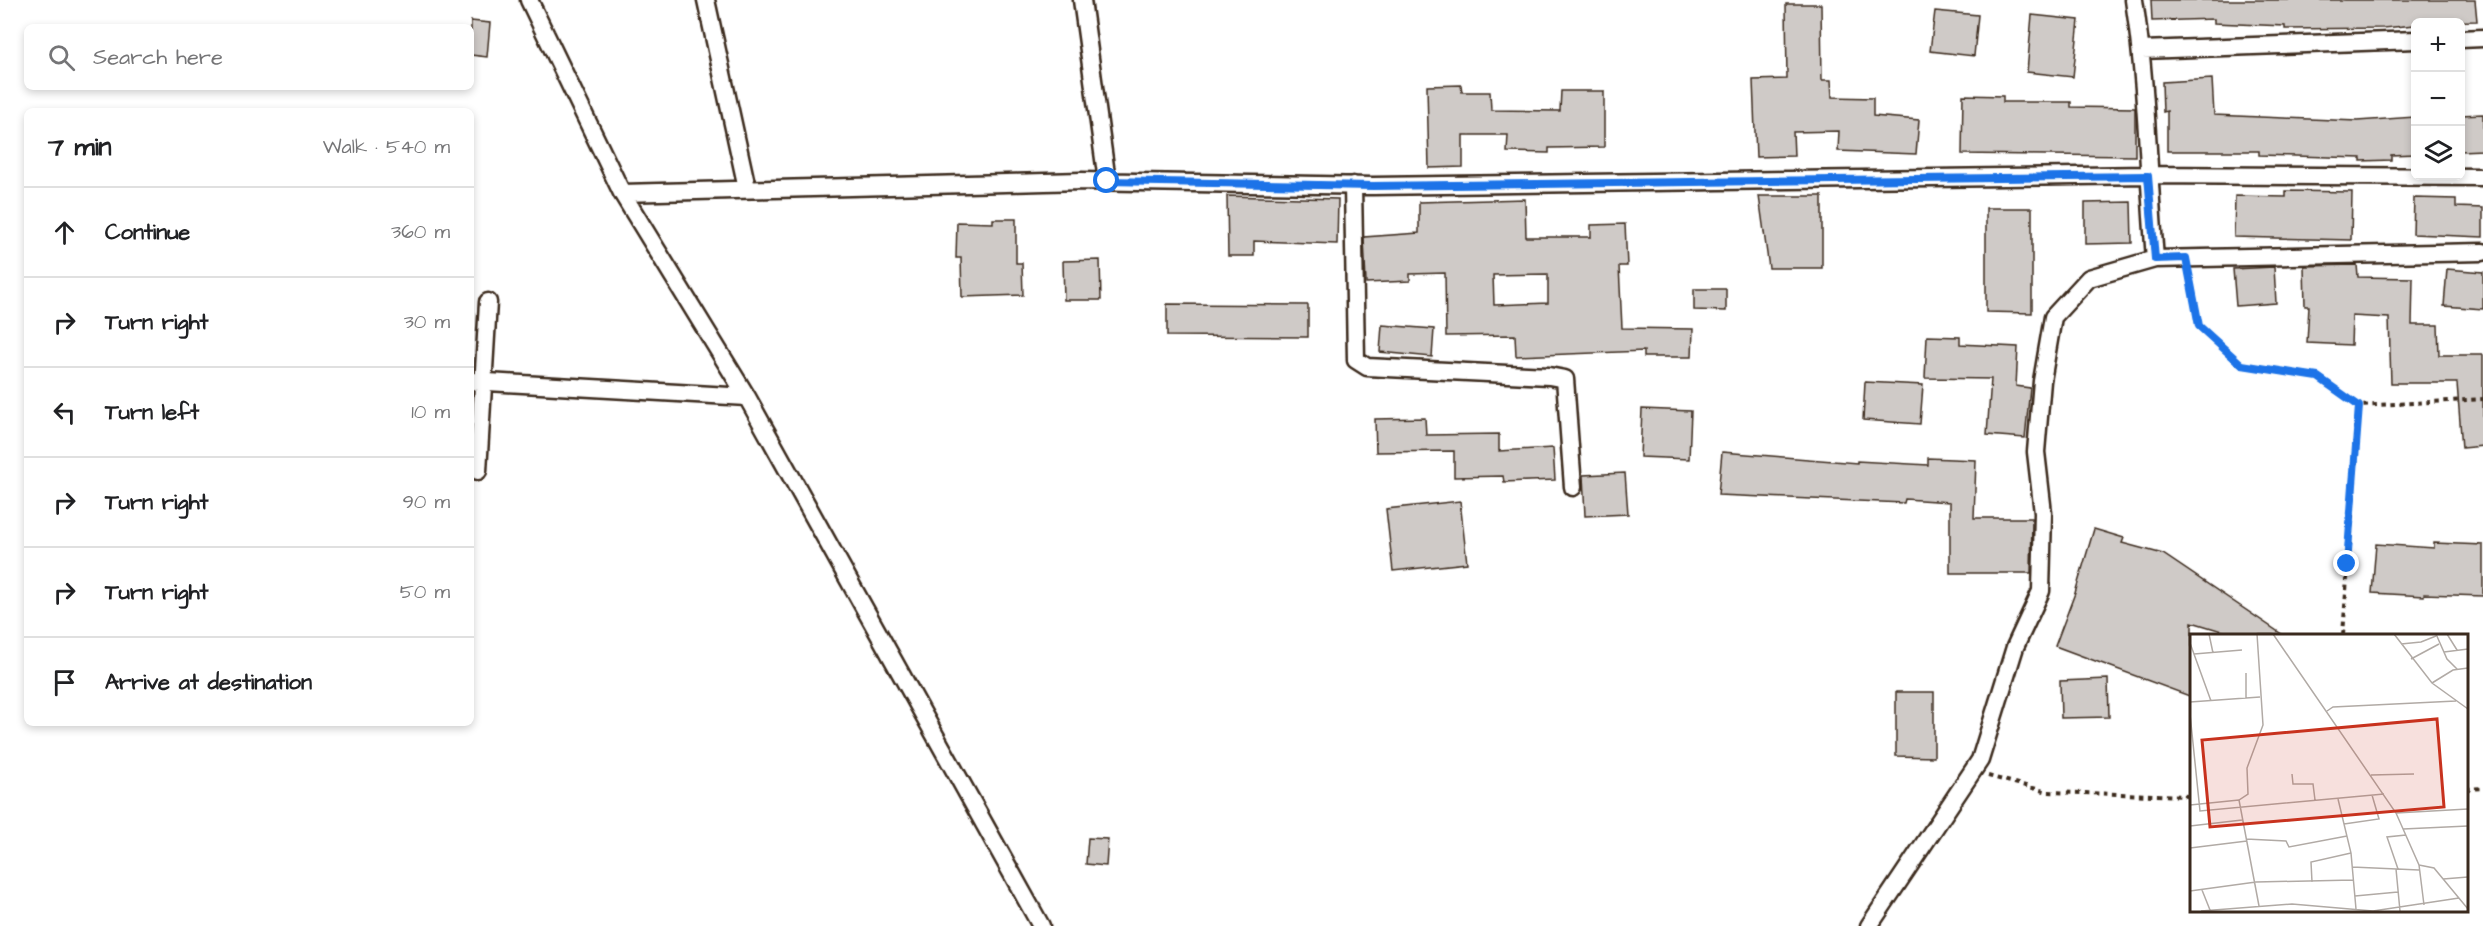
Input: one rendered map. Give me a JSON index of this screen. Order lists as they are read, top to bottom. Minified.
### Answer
{"page":{"map_buttons":["+","−"],"search":"Search here","heading":["7 min","Walk · 540 m"],"list":[["Continue","360 m"],["Turn right","30 m"],["Turn left","10 m"],["Turn right","90 m"],["Turn right","50 m"],"Arrive at destination"]}}
